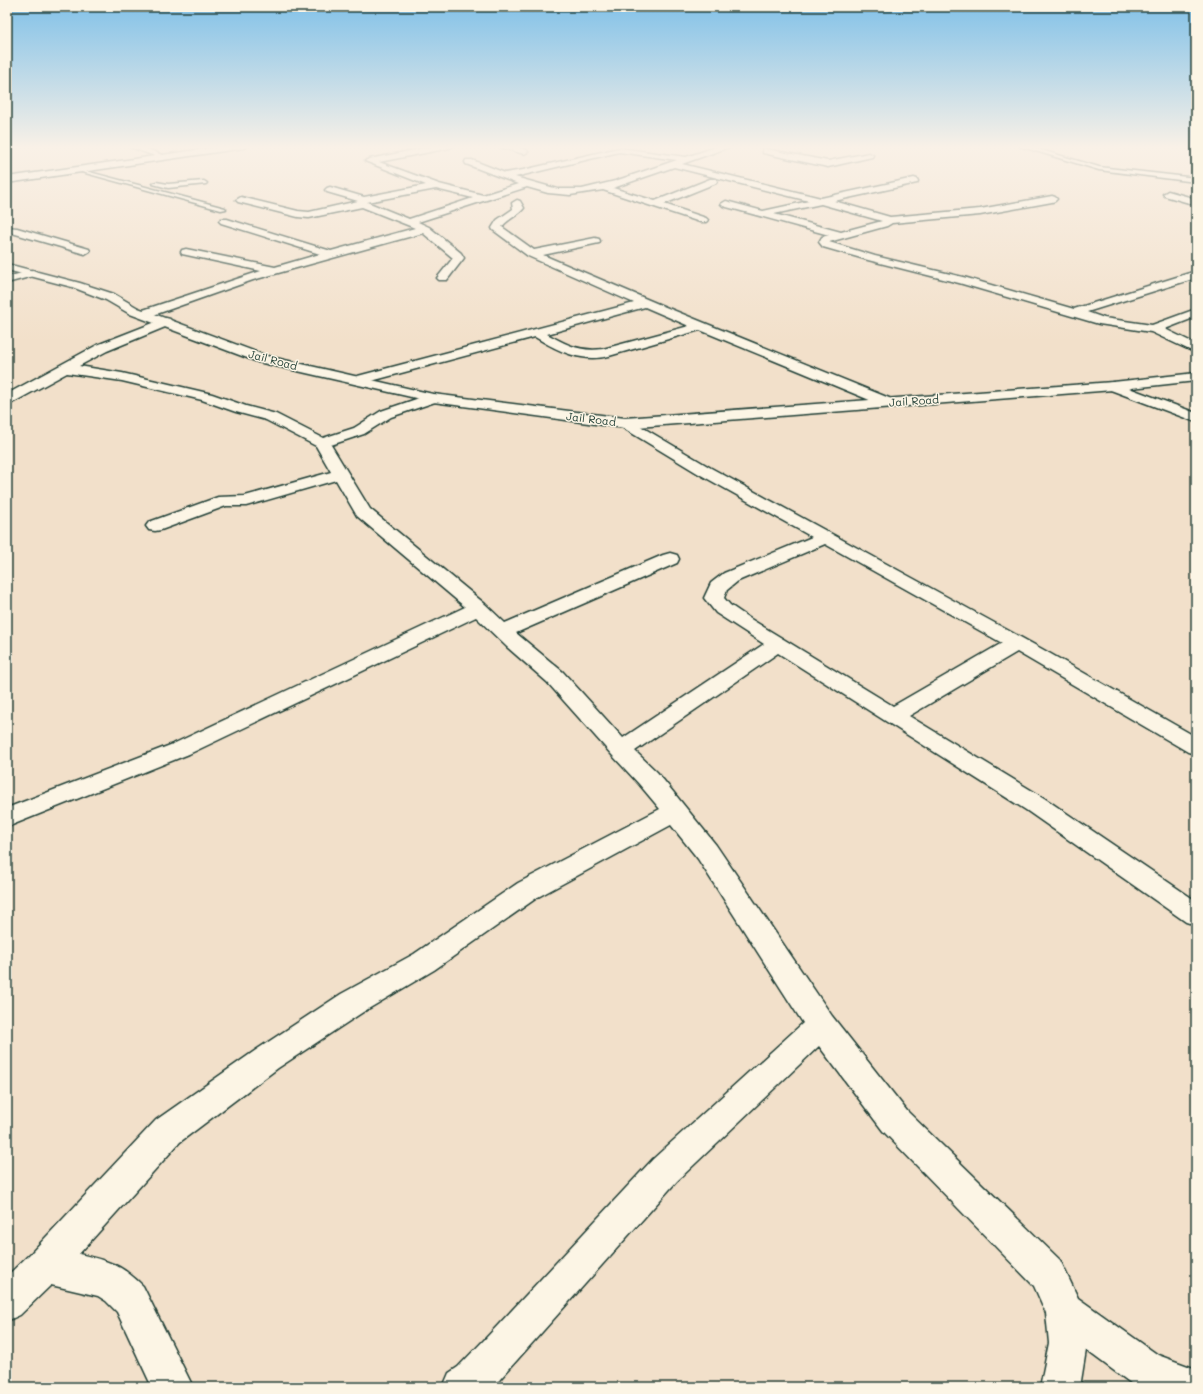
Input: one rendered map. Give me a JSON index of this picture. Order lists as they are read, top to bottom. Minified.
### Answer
{"streets":{"street":["Jail Road"]}}
